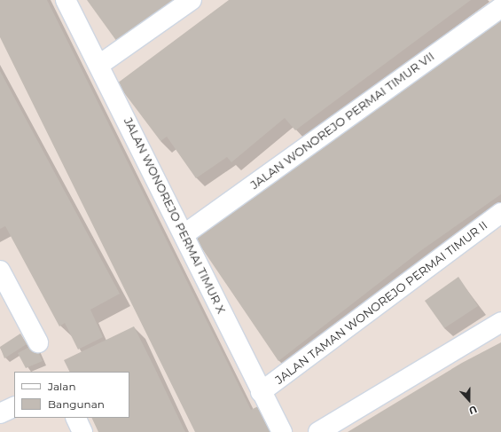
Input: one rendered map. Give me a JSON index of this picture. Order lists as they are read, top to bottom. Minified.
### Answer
{"streets":{"street":["JALAN WONOREJO PERMAI TIMUR VII","JALAN WONOREJO PERMAI TIMUR X","JALAN TAMAN WONOREJO PERMAI TIMUR II"]},"crossings":[["JALAN WONOREJO PERMAI TIMUR VII","JALAN WONOREJO PERMAI TIMUR X"],["JALAN WONOREJO PERMAI TIMUR X","JALAN TAMAN WONOREJO PERMAI TIMUR II"]],"legend":["Jalan","Bangunan"],"north":"bottom"}
